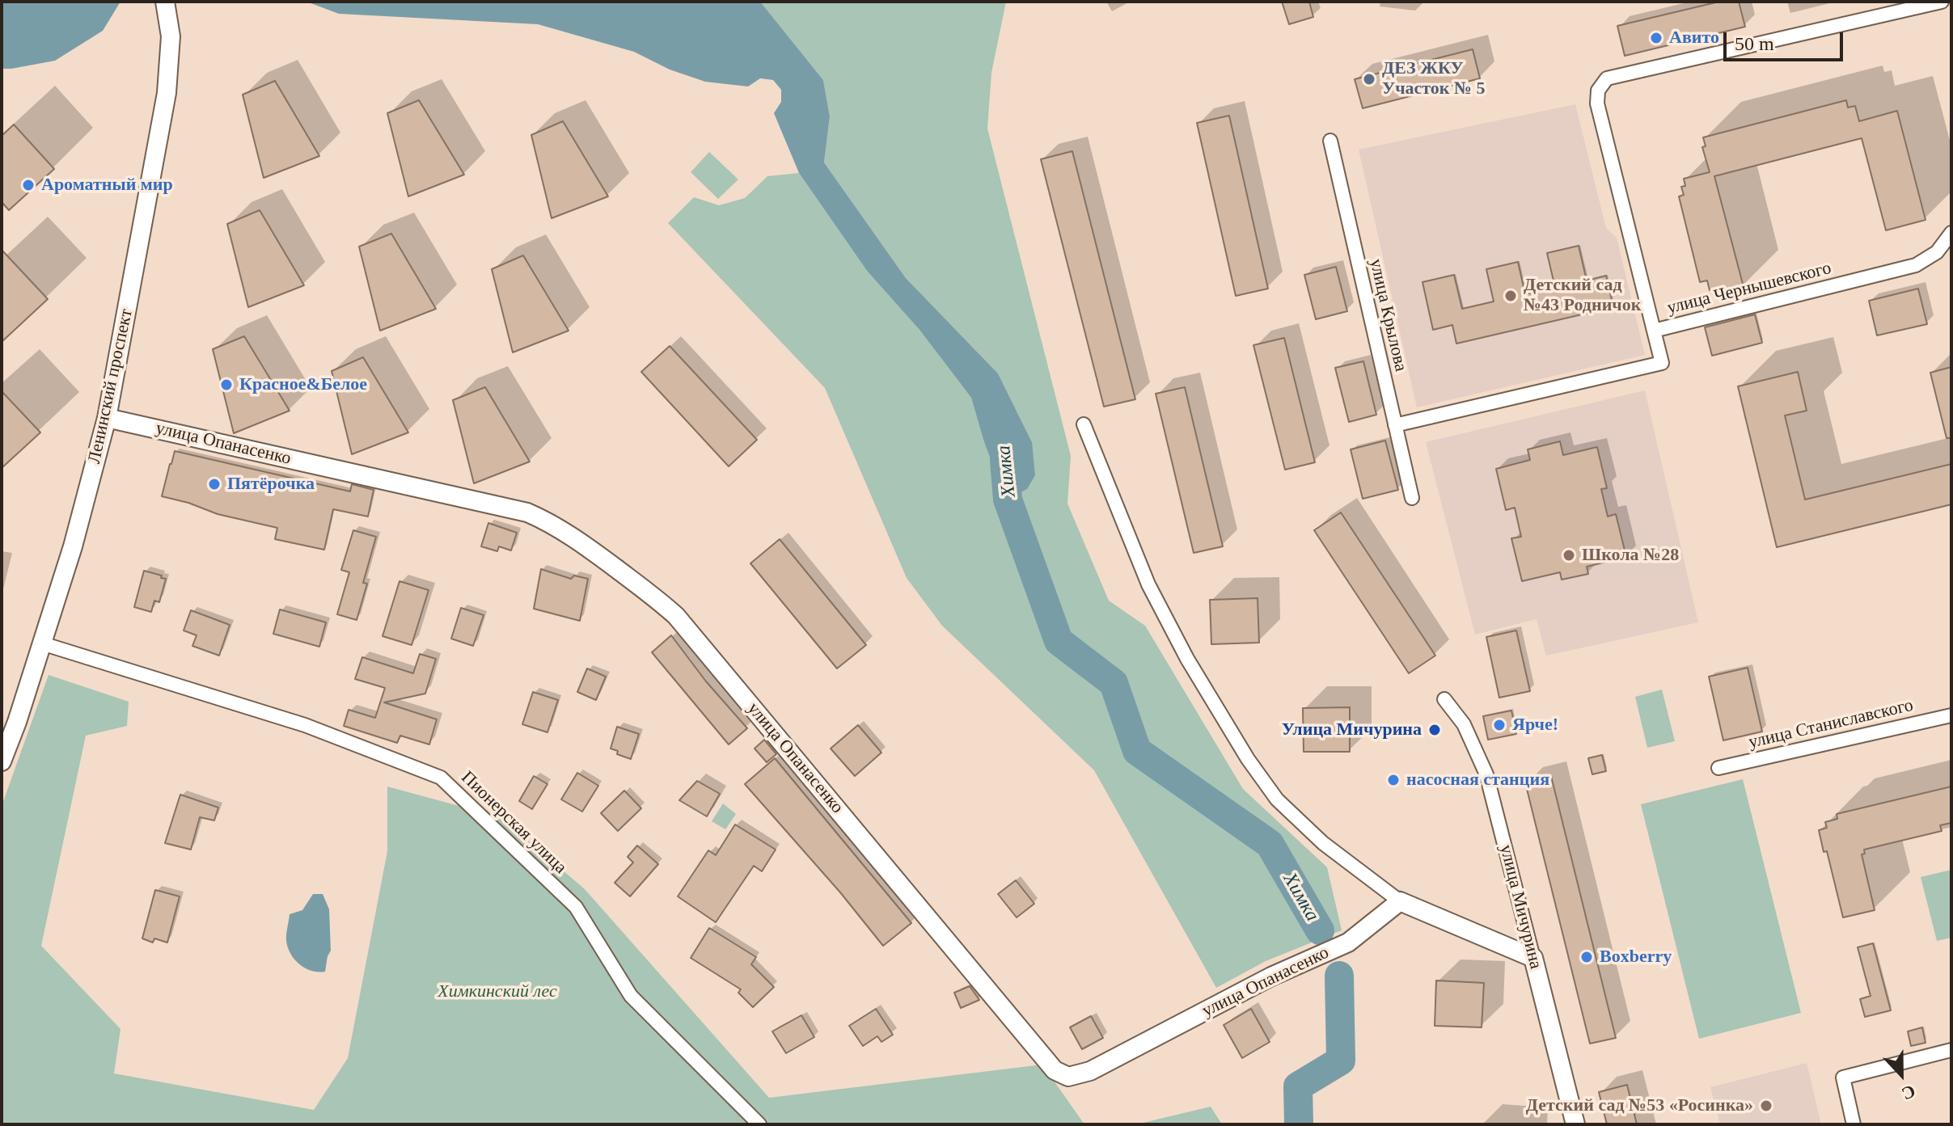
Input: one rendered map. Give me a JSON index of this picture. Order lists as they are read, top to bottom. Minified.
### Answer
{"streets":{"street":["улица Чернышевского","улица Крылова","Ленинский проспект","улица Опанасенко","улица Станиславского","Пионерская улица","улица Мичурина"]},"crossings":[["улица Чернышевского","улица Крылова"],["Ленинский проспект","улица Опанасенко"],["Ленинский проспект","Пионерская улица"]],"water":["Химка"],"parks":["Химкинский лес"],"places":["Авито","ДЕЗ ЖКУ Участок № 5","Ароматный мир","Детский сад №43 Родничок","Красное&Белое","Пятёрочка","Школа №28","Ярче!","Улица Мичурина","насосная станция","Boxberry","Детский сад №53 «Росинка»"],"scale_bar":"50 m","north":"bottom"}
